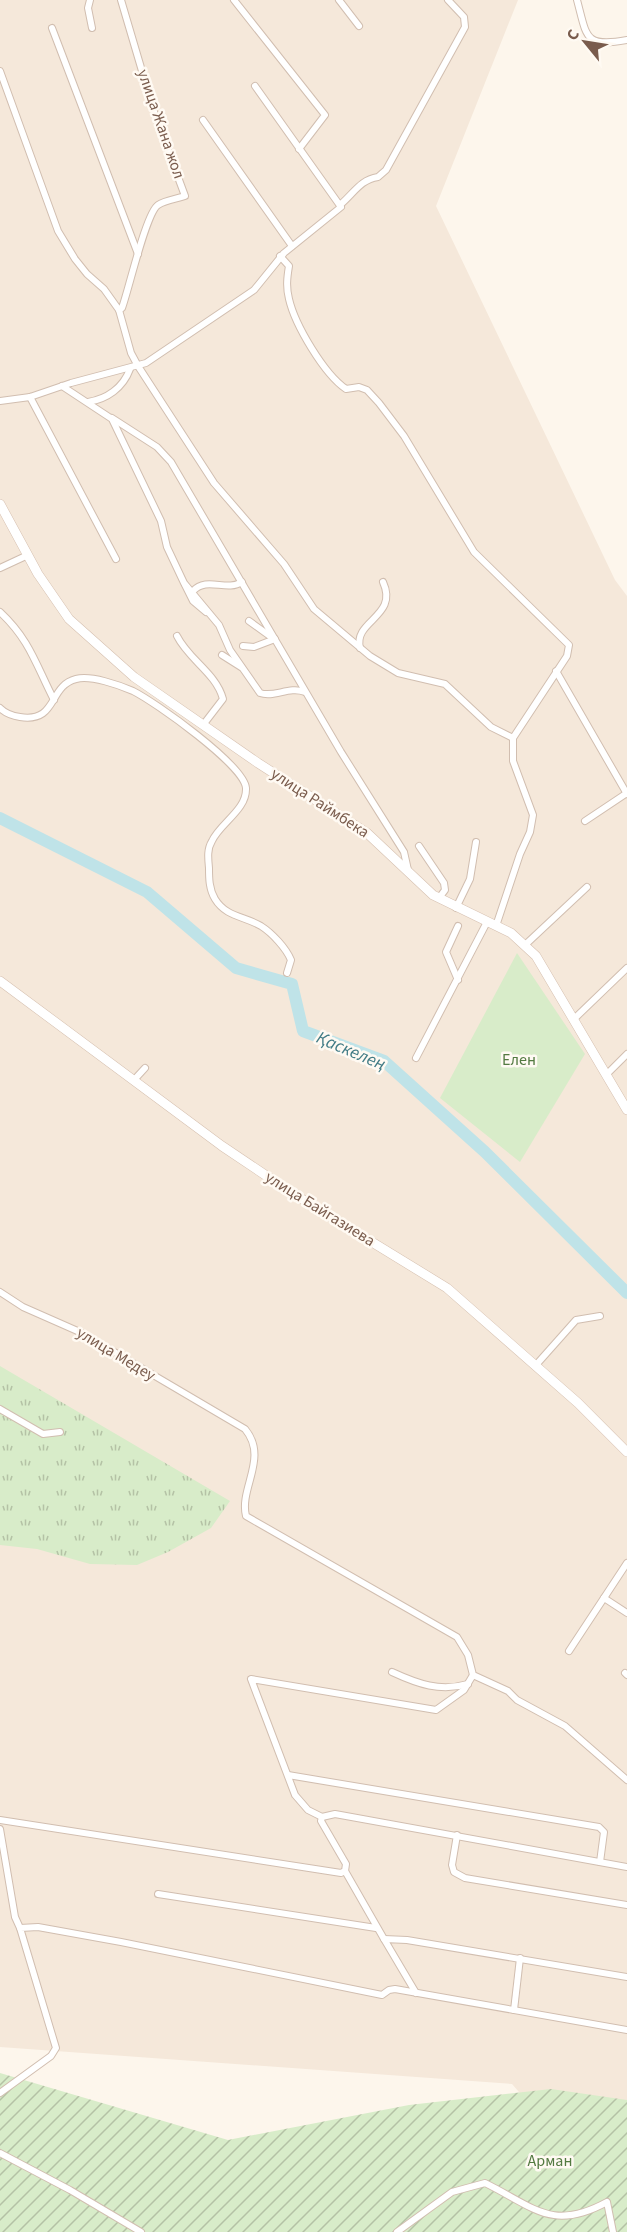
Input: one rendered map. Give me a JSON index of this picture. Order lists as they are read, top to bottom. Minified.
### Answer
{"streets":{"street":["улица Жана жол","улица Раймбека","улица Байгазиева","улица Медеу"]},"water":["Қаскелең"],"parks":["Елен","Арман"],"north":"top left"}
